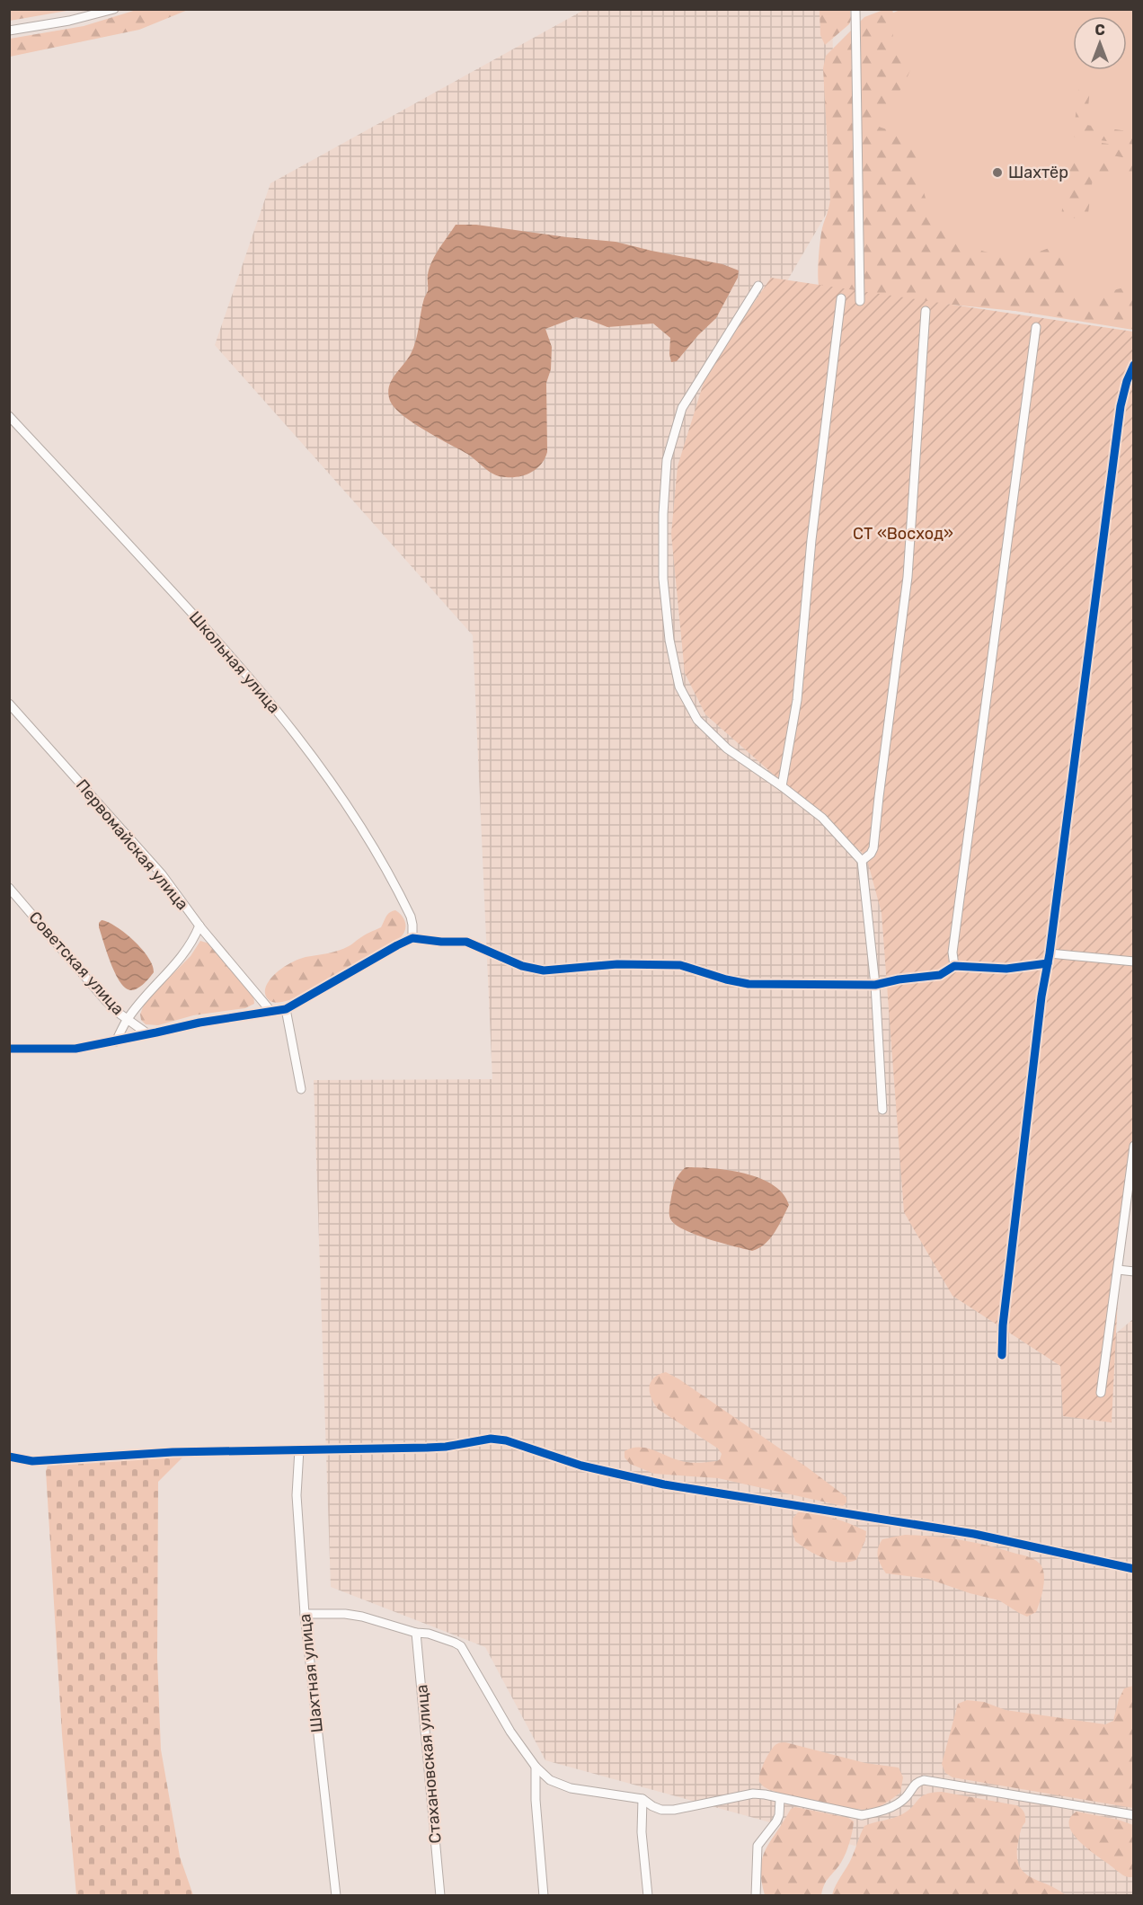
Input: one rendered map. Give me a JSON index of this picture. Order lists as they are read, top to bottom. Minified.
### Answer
{"streets":{"street":["Школьная улица","Первомайская улица","Советская улица","Шахтная улица","Стахановская улица"]},"parks":["СТ «Восход»"],"places":["Шахтёр"],"north":"top"}
